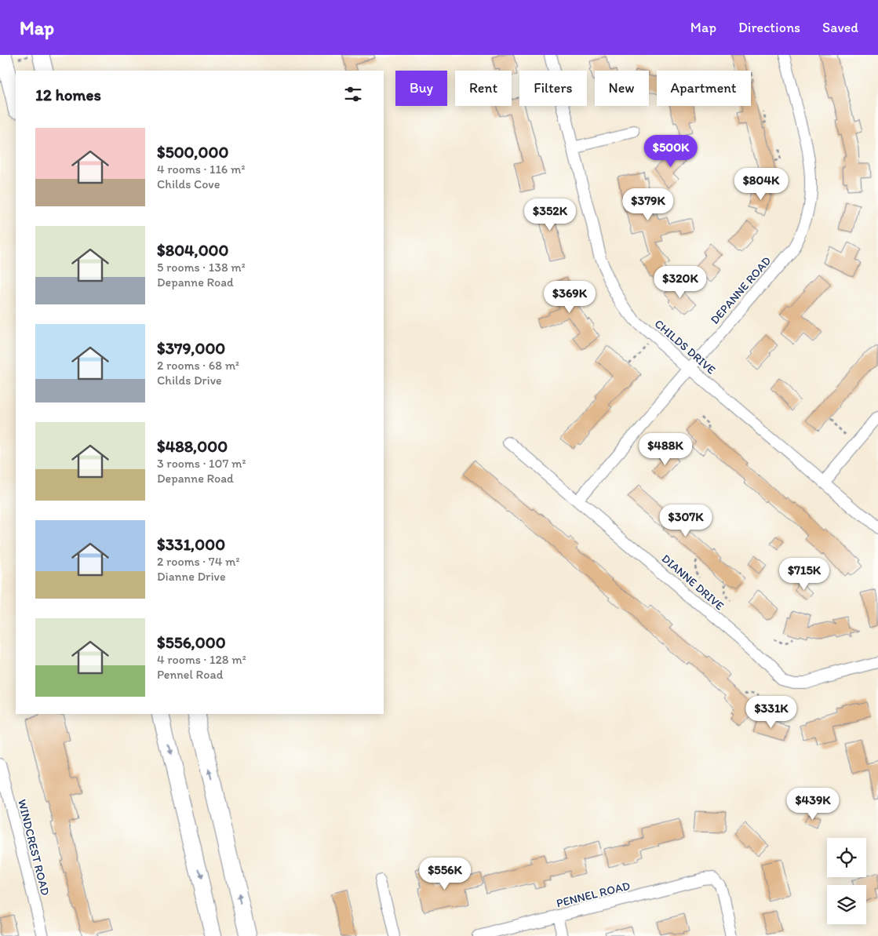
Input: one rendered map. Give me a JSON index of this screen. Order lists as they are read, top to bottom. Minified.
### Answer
{"streets":{"street":["DEPANNE ROAD","CHILDS DRIVE","DIANNE DRIVE","WINDCREST ROAD","PENNEL ROAD"]},"crossings":[["DEPANNE ROAD","CHILDS DRIVE"],["DEPANNE ROAD","DIANNE DRIVE"]],"page":{"header":"Map","nav":["Map","Directions","Saved"],"chip":["Buy","Rent","Filters","New","Apartment"],"heading":"12 homes","list":[{"name":"$500,000","note":"4 rooms · 116 m² · Childs Cove"},{"name":"$804,000","note":"5 rooms · 138 m² · Depanne Road"},{"name":"$379,000","note":"2 rooms · 68 m² · Childs Drive"},{"name":"$488,000","note":"3 rooms · 107 m² · Depanne Road"},{"name":"$331,000","note":"2 rooms · 74 m² · Dianne Drive"},{"name":"$556,000","note":"4 rooms · 128 m² · Pennel Road"}],"price":["$500K","$804K","$379K","$352K","$320K","$369K","$488K","$307K","$715K","$331K","$439K","$556K"]}}
